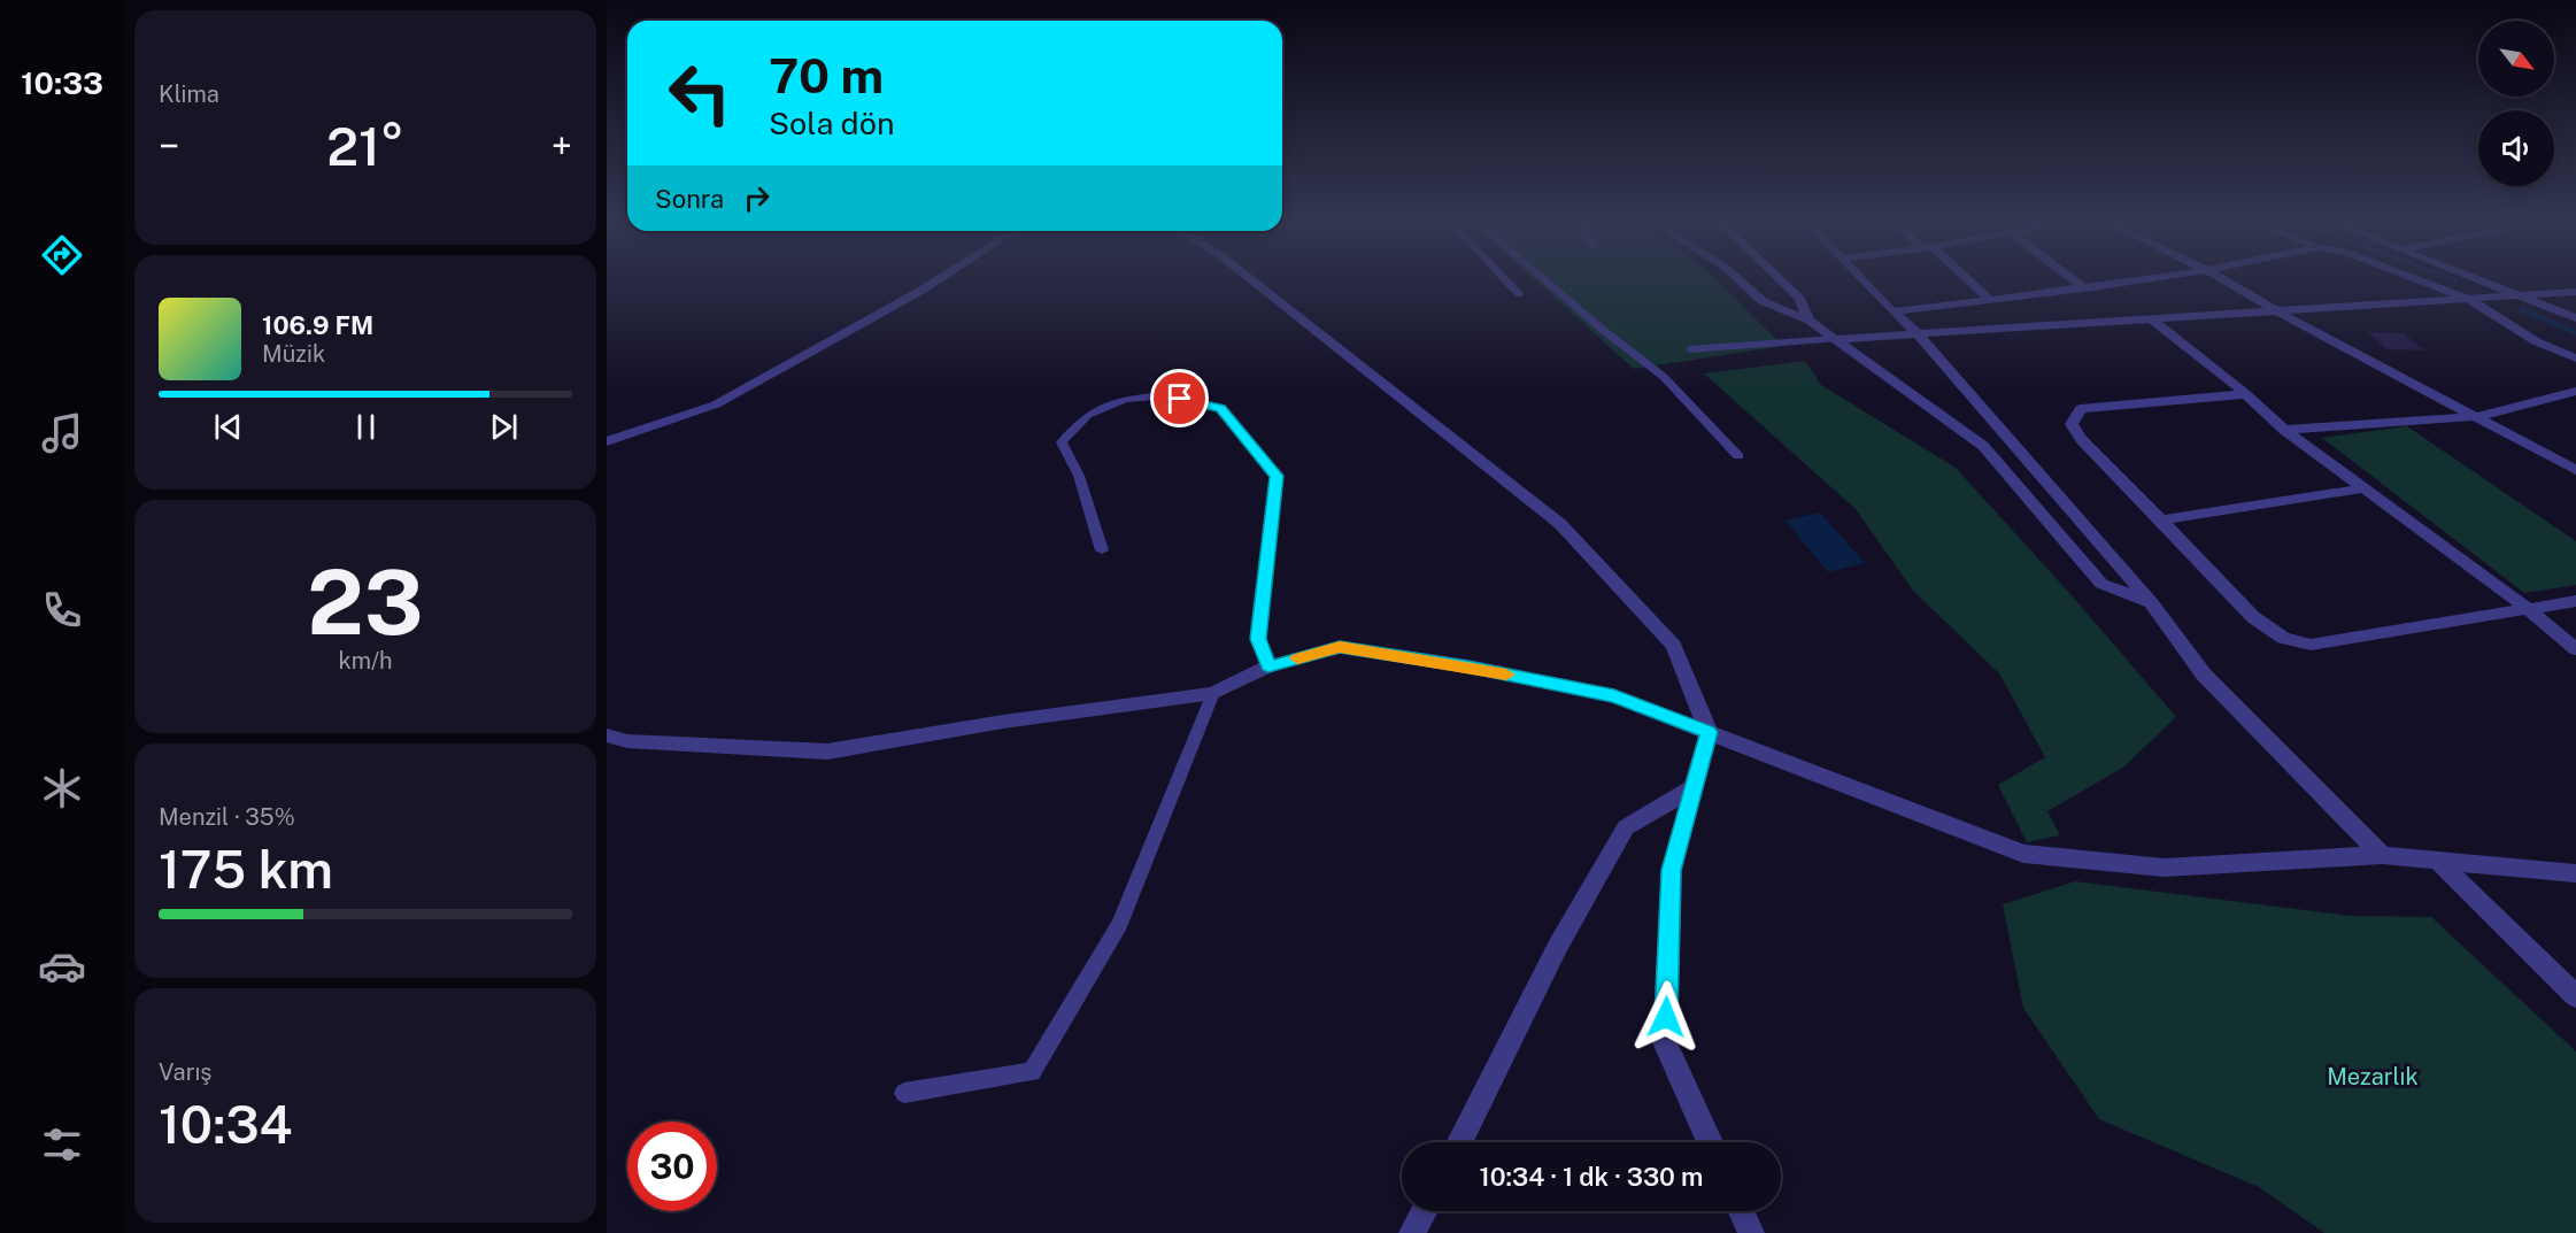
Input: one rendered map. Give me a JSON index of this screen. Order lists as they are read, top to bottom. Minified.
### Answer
{"parks":["Mezarlık"],"north":"bottom right","page":{"tabs":"10:33","tile":["Klima",["23","km/h"],["Menzil · 35%","175 km"],["Varış","10:34"]],"turn":["70 m","Sola dön"],"heat":["−","21°","+"],"then":"Sonra","song":["106.9 FM","Müzik"],"limit":"30","trip":"10:34 · 1 dk · 330 m"}}
